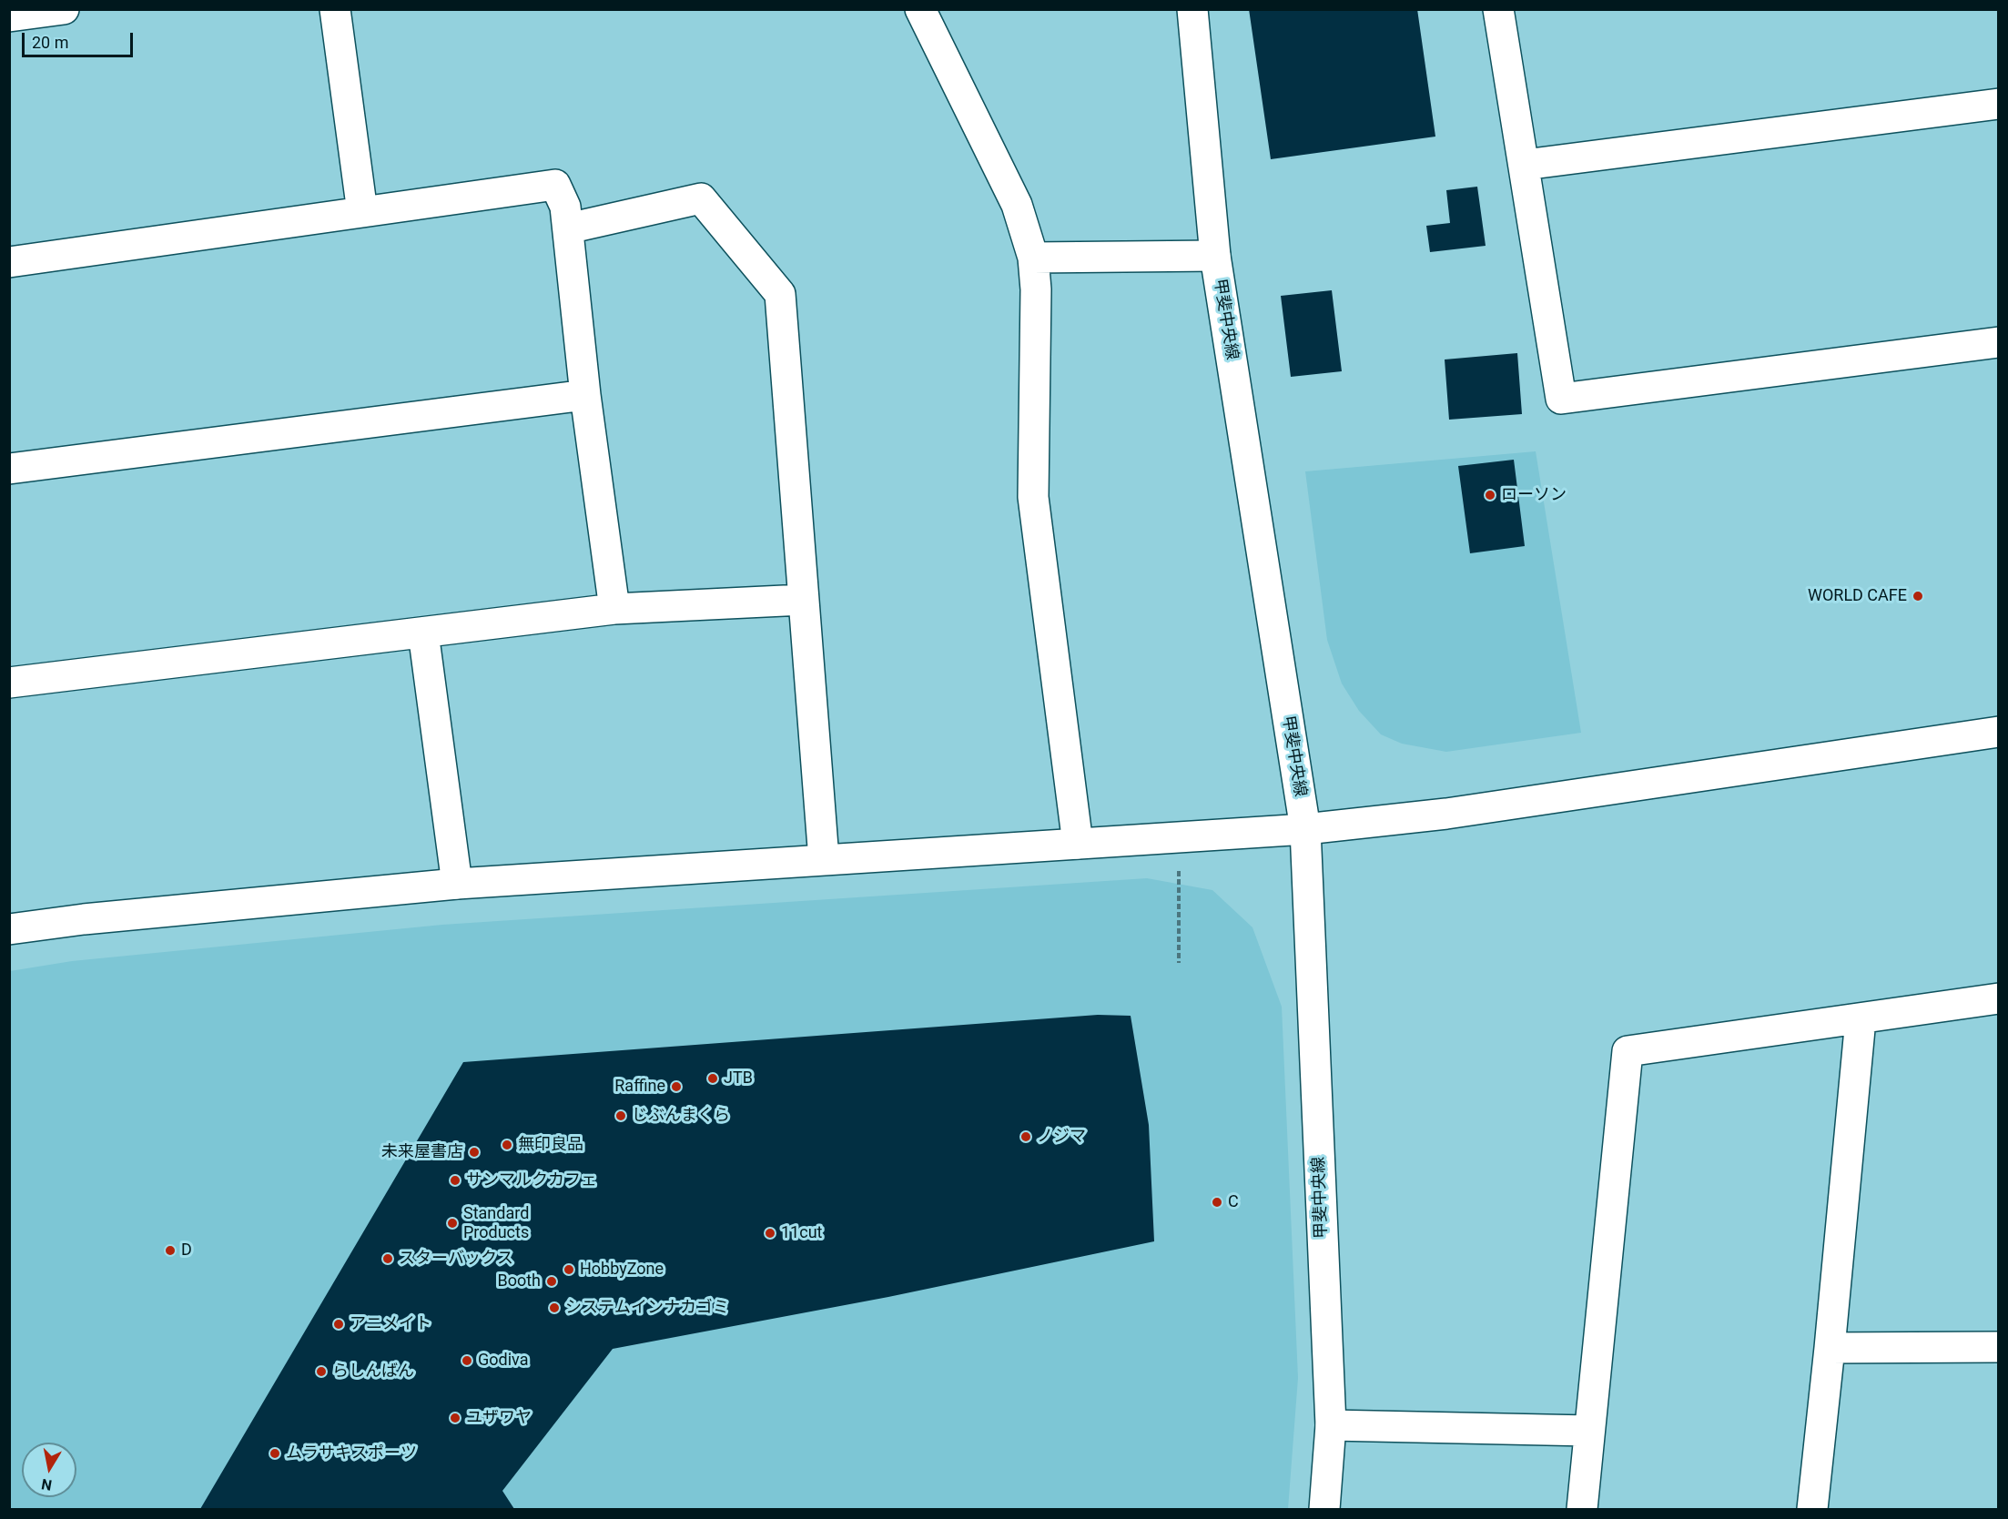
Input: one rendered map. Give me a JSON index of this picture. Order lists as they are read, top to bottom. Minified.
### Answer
{"streets":{"street":["甲斐中央線"]},"places":["ローソン","WORLD CAFE","JTB","Raffine","じぶんまくら","ノジマ","無印良品","未来屋書店","サンマルクカフェ","C","Standard Products","11cut","D","スターバックス","HobbyZone","Booth","システムインナカゴミ","アニメイト","Godiva","らしんばん","ユザワヤ","ムラサキスポーツ"],"scale_bar":"20 m","north":"bottom"}
